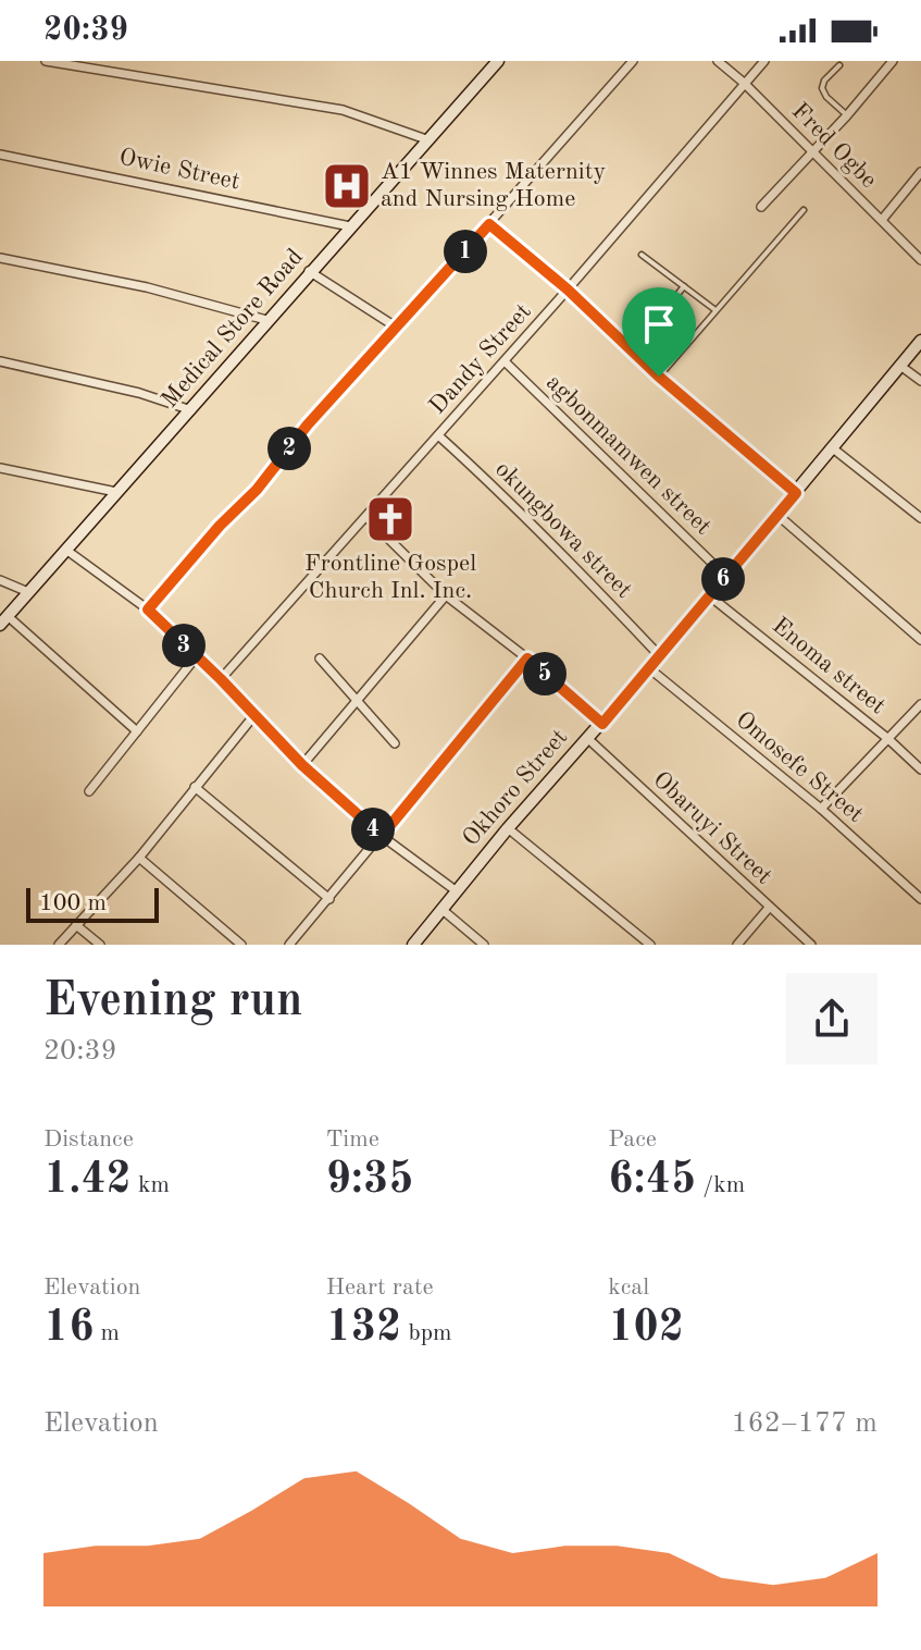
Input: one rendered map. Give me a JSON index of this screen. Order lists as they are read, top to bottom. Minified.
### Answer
{"streets":{"street":["Fred Ogbe","Owie Street","Medical Store Road","Dandy Street","agbonmamwen street","okungbowa street","Enoma street","Omosefe Street","Okhoro Street","Obaruyi Street"]},"crossings":[["Fred Ogbe","Dandy Street"],["Owie Street","Medical Store Road"],["Dandy Street","agbonmamwen street"],["Dandy Street","okungbowa street"],["agbonmamwen street","Okhoro Street"],["okungbowa street","Okhoro Street"],["Enoma street","Okhoro Street"],["Omosefe Street","Okhoro Street"],["Okhoro Street","Obaruyi Street"]],"places":{"hospital":["A1 Winnes Maternity and Nursing Home"],"church":["Frontline Gospel Church Inl. Inc."]},"scale_bar":"100 m","page":{"status":"20:39","pins":["1","2","6","3","5","4"],"scale":"100 m","heading":["Evening run","20:39"],"stats":[["Distance","1.42 km"],["Time","9:35"],["Pace","6:45 /km"],["Elevation","16 m"],["Heart rate","132 bpm"],["kcal","102"]],"chart":["Elevation","162–177 m"]}}
